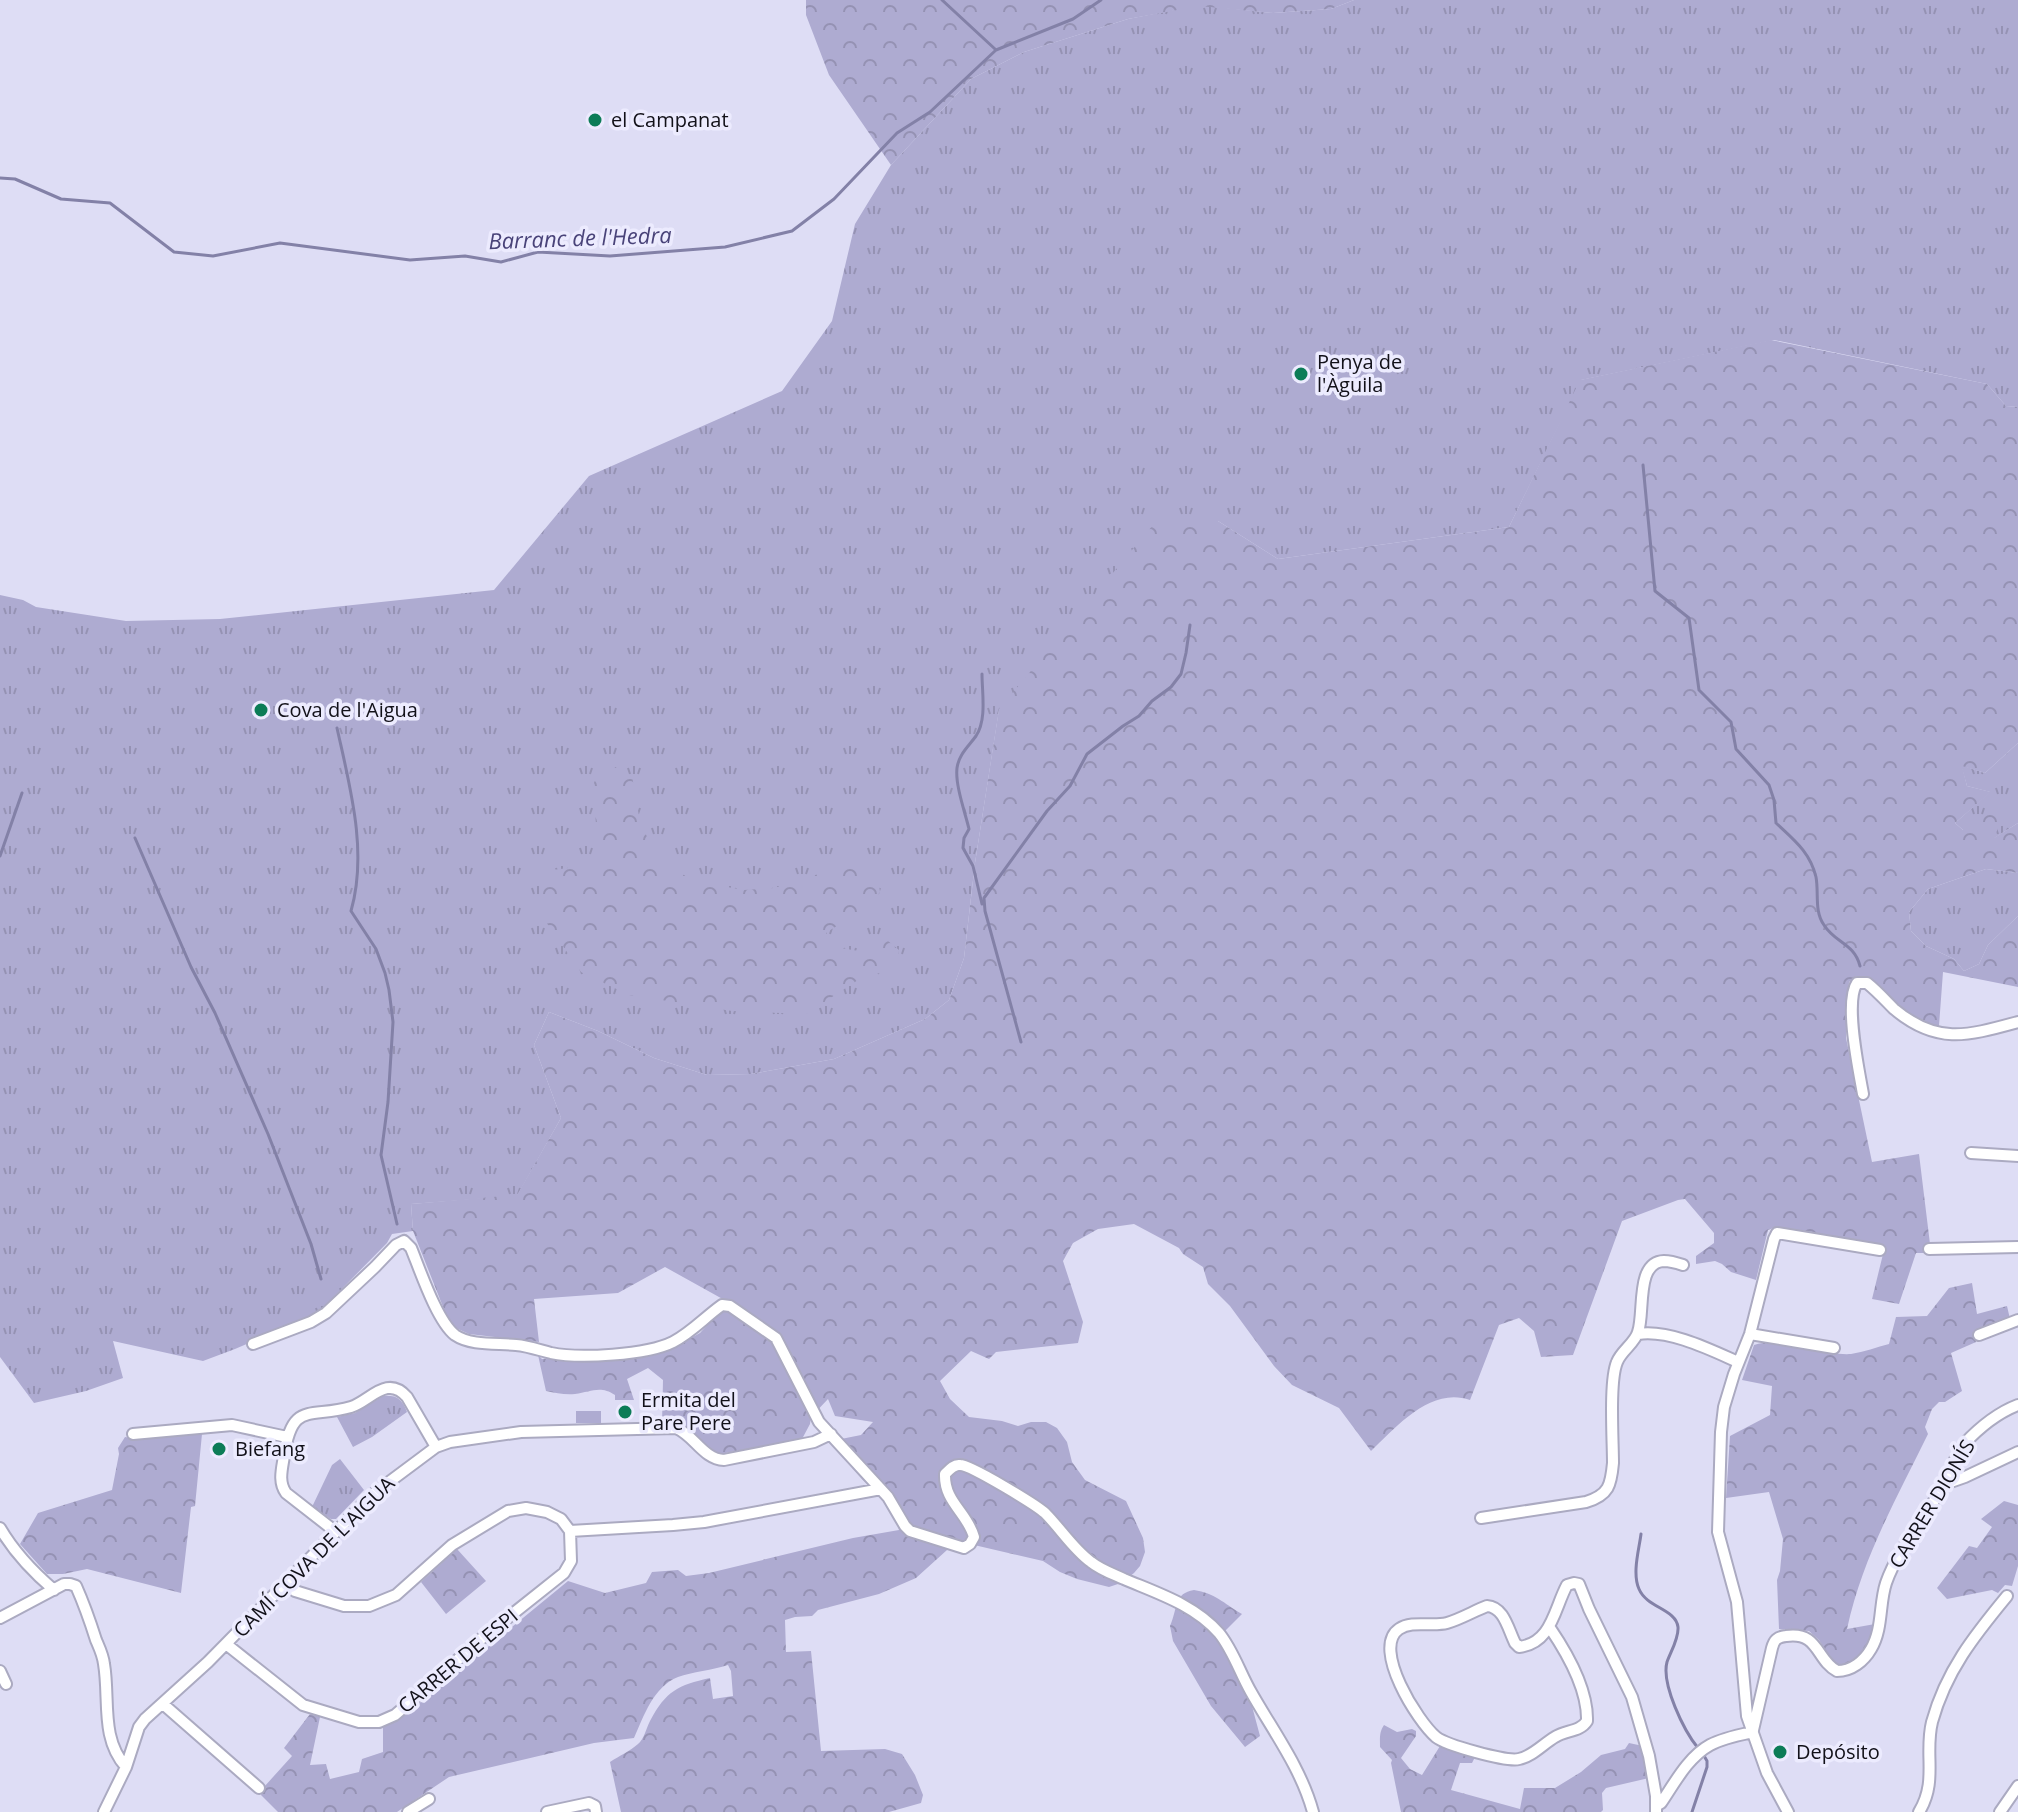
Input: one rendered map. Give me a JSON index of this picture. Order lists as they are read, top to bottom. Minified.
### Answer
{"streets":{"street":["CARRER DIONÍS","CAMÍ COVA DE L'AIGUA","CARRER DE ESPI"]},"crossings":[["CAMÍ COVA DE L'AIGUA","CARRER DE ESPI"]],"water":["Barranc de l'Hedra"],"places":["el Campanat","Penya de l'Àguila","Cova de l'Aigua","Ermita del Pare Pere","Biefang","Depósito"]}
